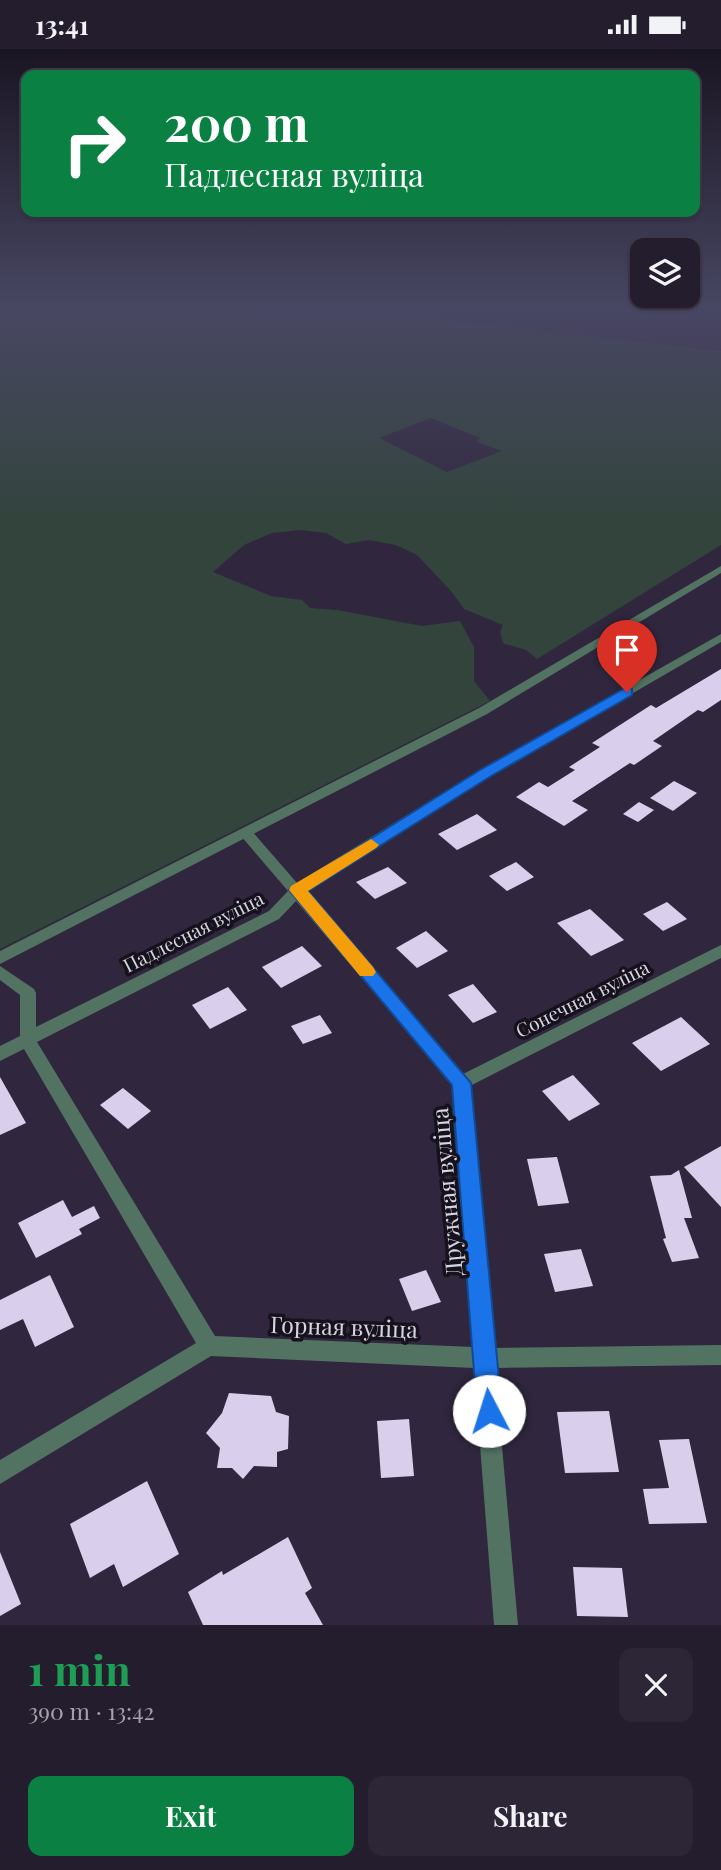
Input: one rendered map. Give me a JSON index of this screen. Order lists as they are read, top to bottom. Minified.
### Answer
{"streets":{"street":["Падлесная вуліца","Сонечная вуліца","Дружная вуліца","Горная вуліца"]},"crossings":[["Падлесная вуліца","Дружная вуліца"],["Сонечная вуліца","Дружная вуліца"],["Дружная вуліца","Горная вуліца"]],"page":{"status":"13:41","turn":["200 m","Падлесная вуліца"],"heading":["1 min","390 m · 13:42"],"buttons":["Exit","Share"]}}
